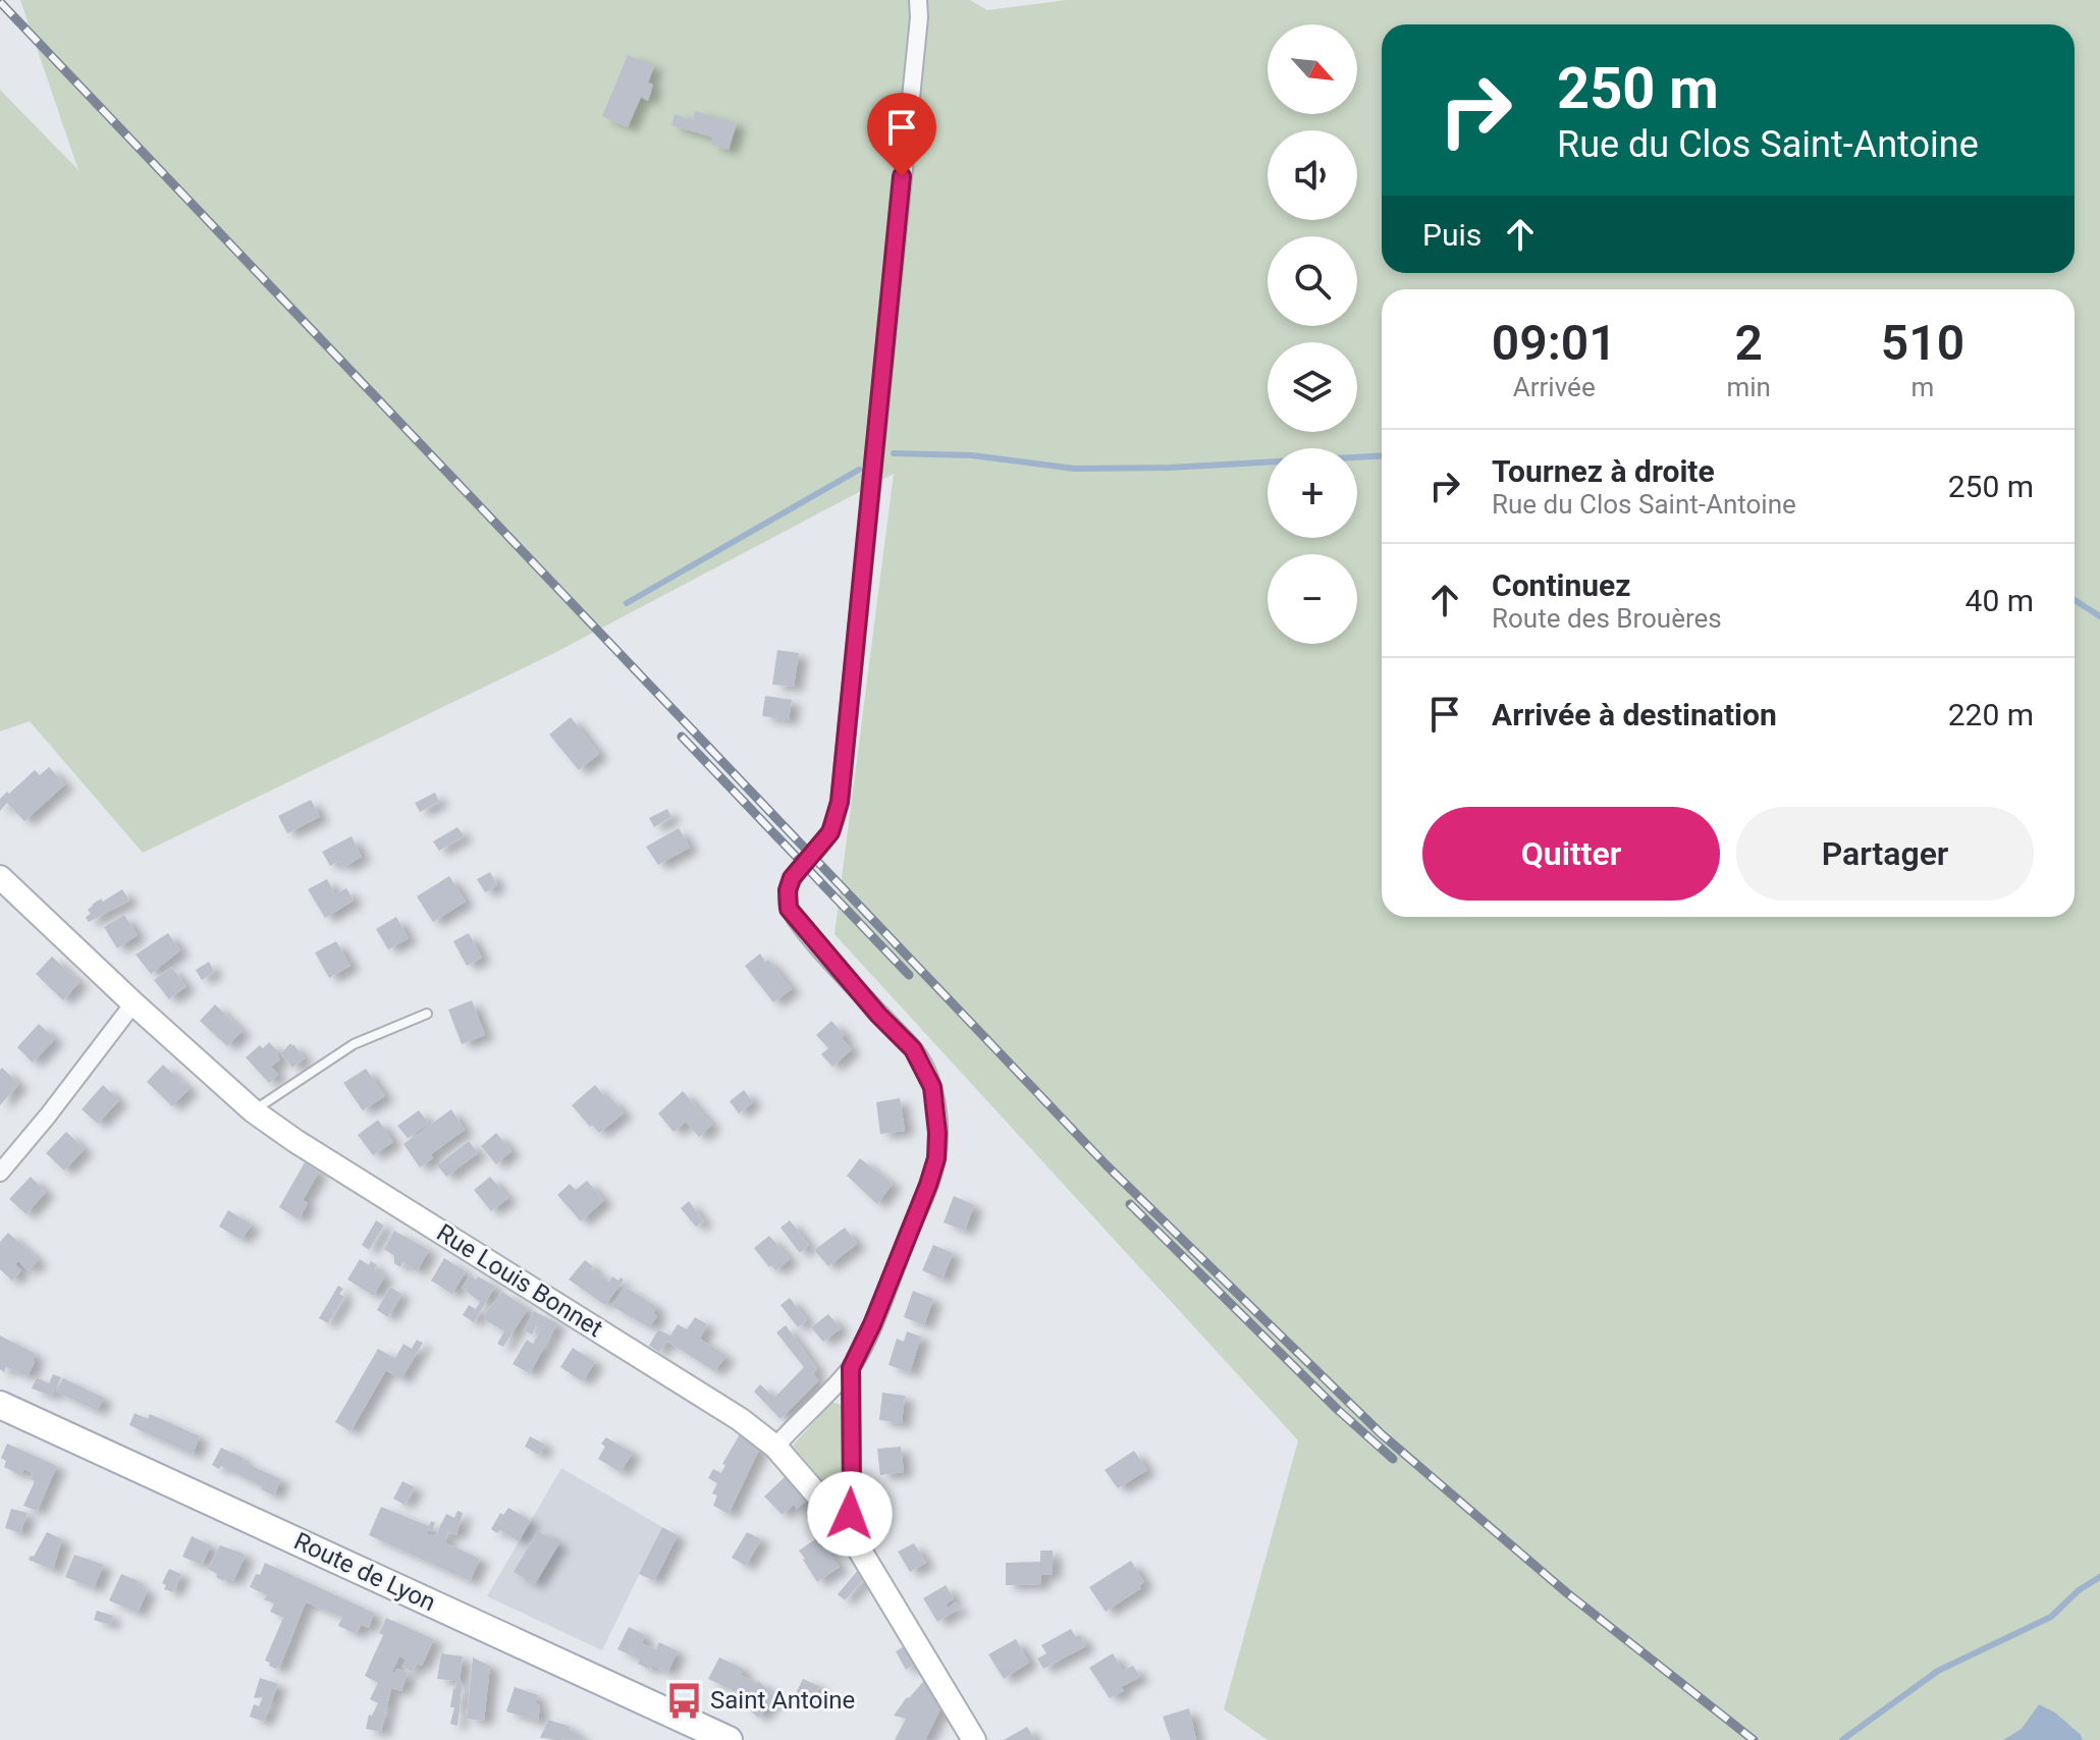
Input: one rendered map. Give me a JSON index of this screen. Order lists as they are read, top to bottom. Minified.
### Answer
{"streets":{"main road":["Route de Lyon"],"street":["Rue Louis Bonnet"]},"places":{"bus stop":["Saint Antoine"]},"north":"bottom right","page":{"map_buttons":["+","−"],"turn":["250 m","Rue du Clos Saint-Antoine"],"then":"Puis","eta":["09:01","Arrivée","2","min","510","m"],"list":[{"name":"Tournez à droite","note":"Rue du Clos Saint-Antoine","value":"250 m"},{"name":"Continuez","note":"Route des Brouères","value":"40 m"},{"name":"Arrivée à destination","value":"220 m"}],"buttons":["Quitter","Partager"]}}
